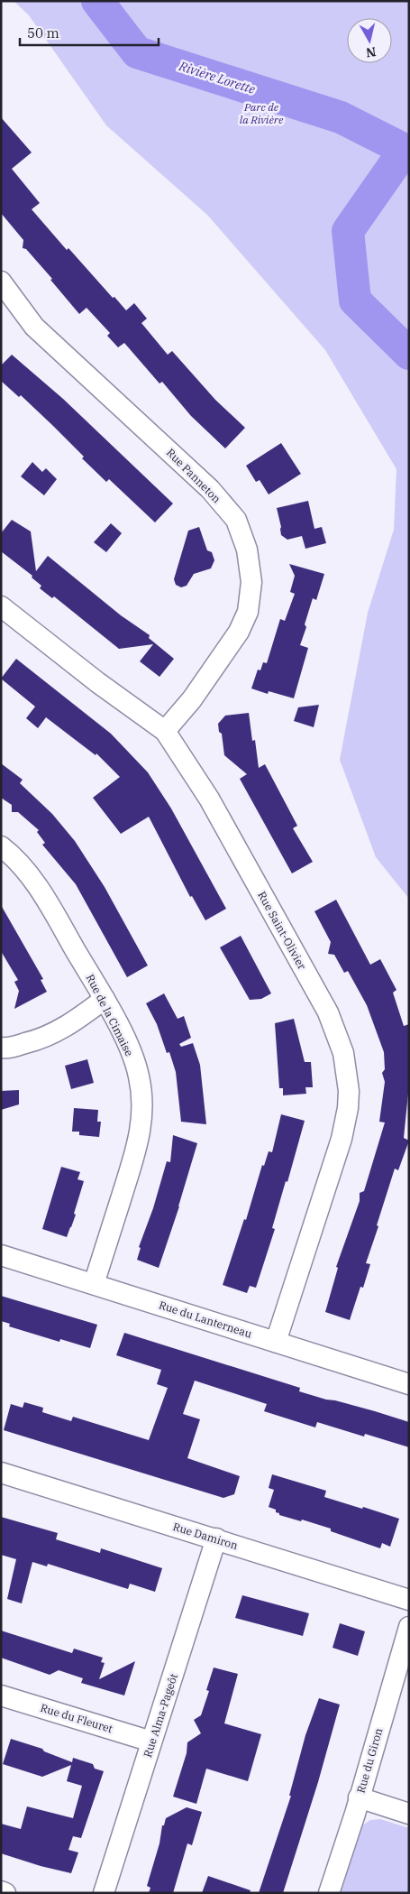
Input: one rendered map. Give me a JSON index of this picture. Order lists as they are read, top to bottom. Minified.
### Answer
{"streets":{"street":["Rue Panneton","Rue Saint-Olivier","Rue de la Cimaise","Rue du Lanterneau","Rue Damiron","Rue Alma-Pageôt","Rue du Fleuret","Rue du Giron"]},"crossings":[["Rue Panneton","Rue Saint-Olivier"],["Rue Saint-Olivier","Rue du Lanterneau"],["Rue de la Cimaise","Rue du Lanterneau"],["Rue Damiron","Rue Alma-Pageôt"],["Rue Alma-Pageôt","Rue du Fleuret"]],"water":["Rivière Lorette"],"parks":["Parc de la Rivière"],"scale_bar":"50 m","north":"bottom"}
